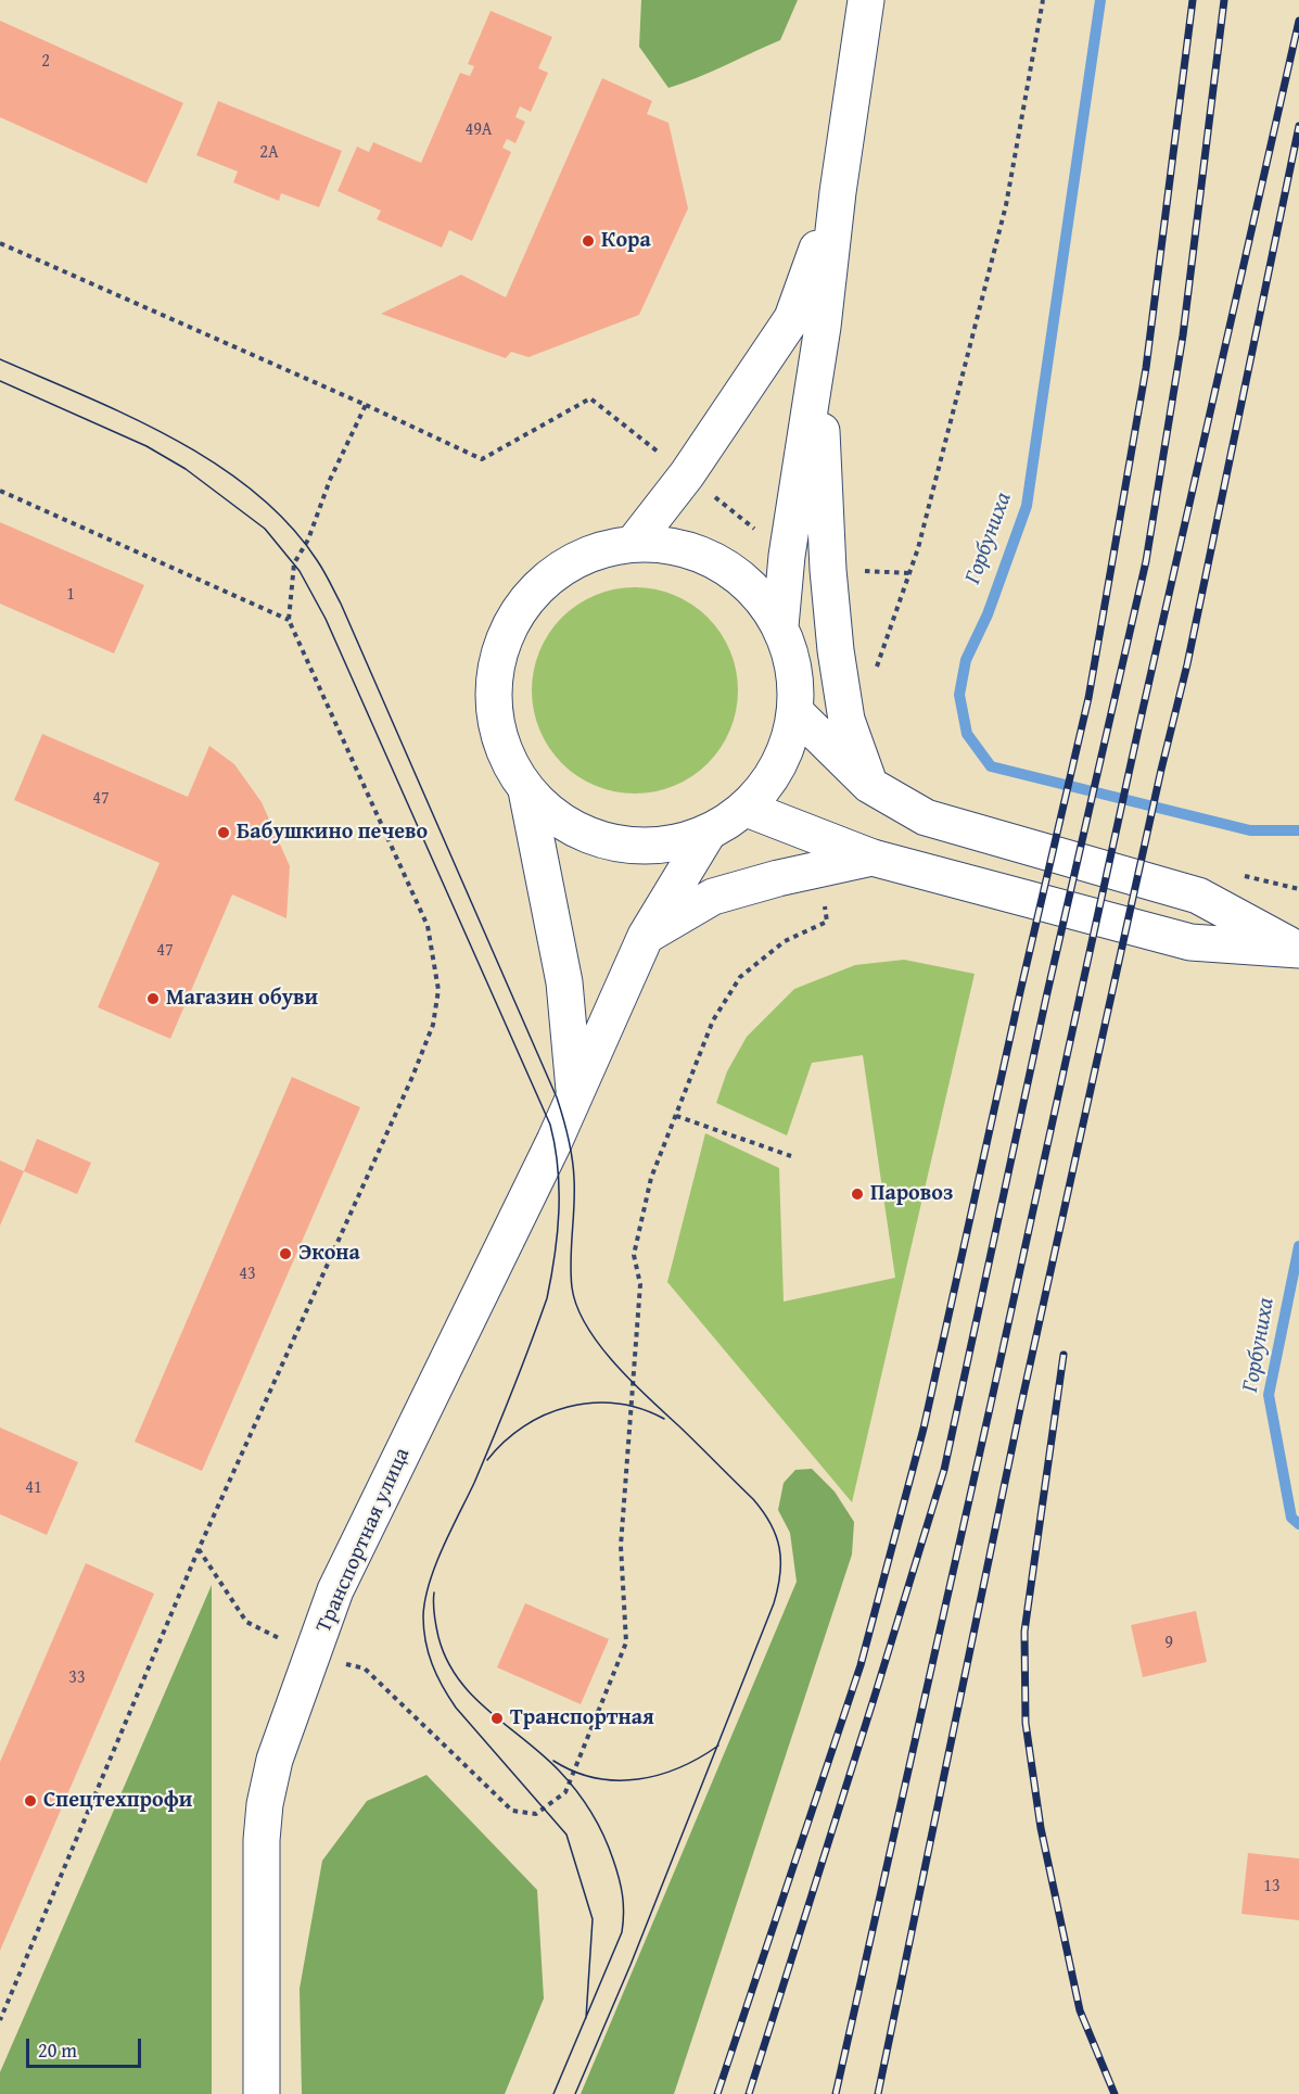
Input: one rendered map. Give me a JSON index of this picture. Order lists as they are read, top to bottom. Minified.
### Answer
{"streets":{"main road":["Транспортная улица"]},"water":["Горбуниха"],"places":["Кора","Бабушкино печево","Магазин обуви","Паровоз","Экона","Транспортная","Спецтехпрофи"],"house_numbers":["2","49А","2А","1","47","47","43","41","9","33","13"],"scale_bar":"20 m"}
